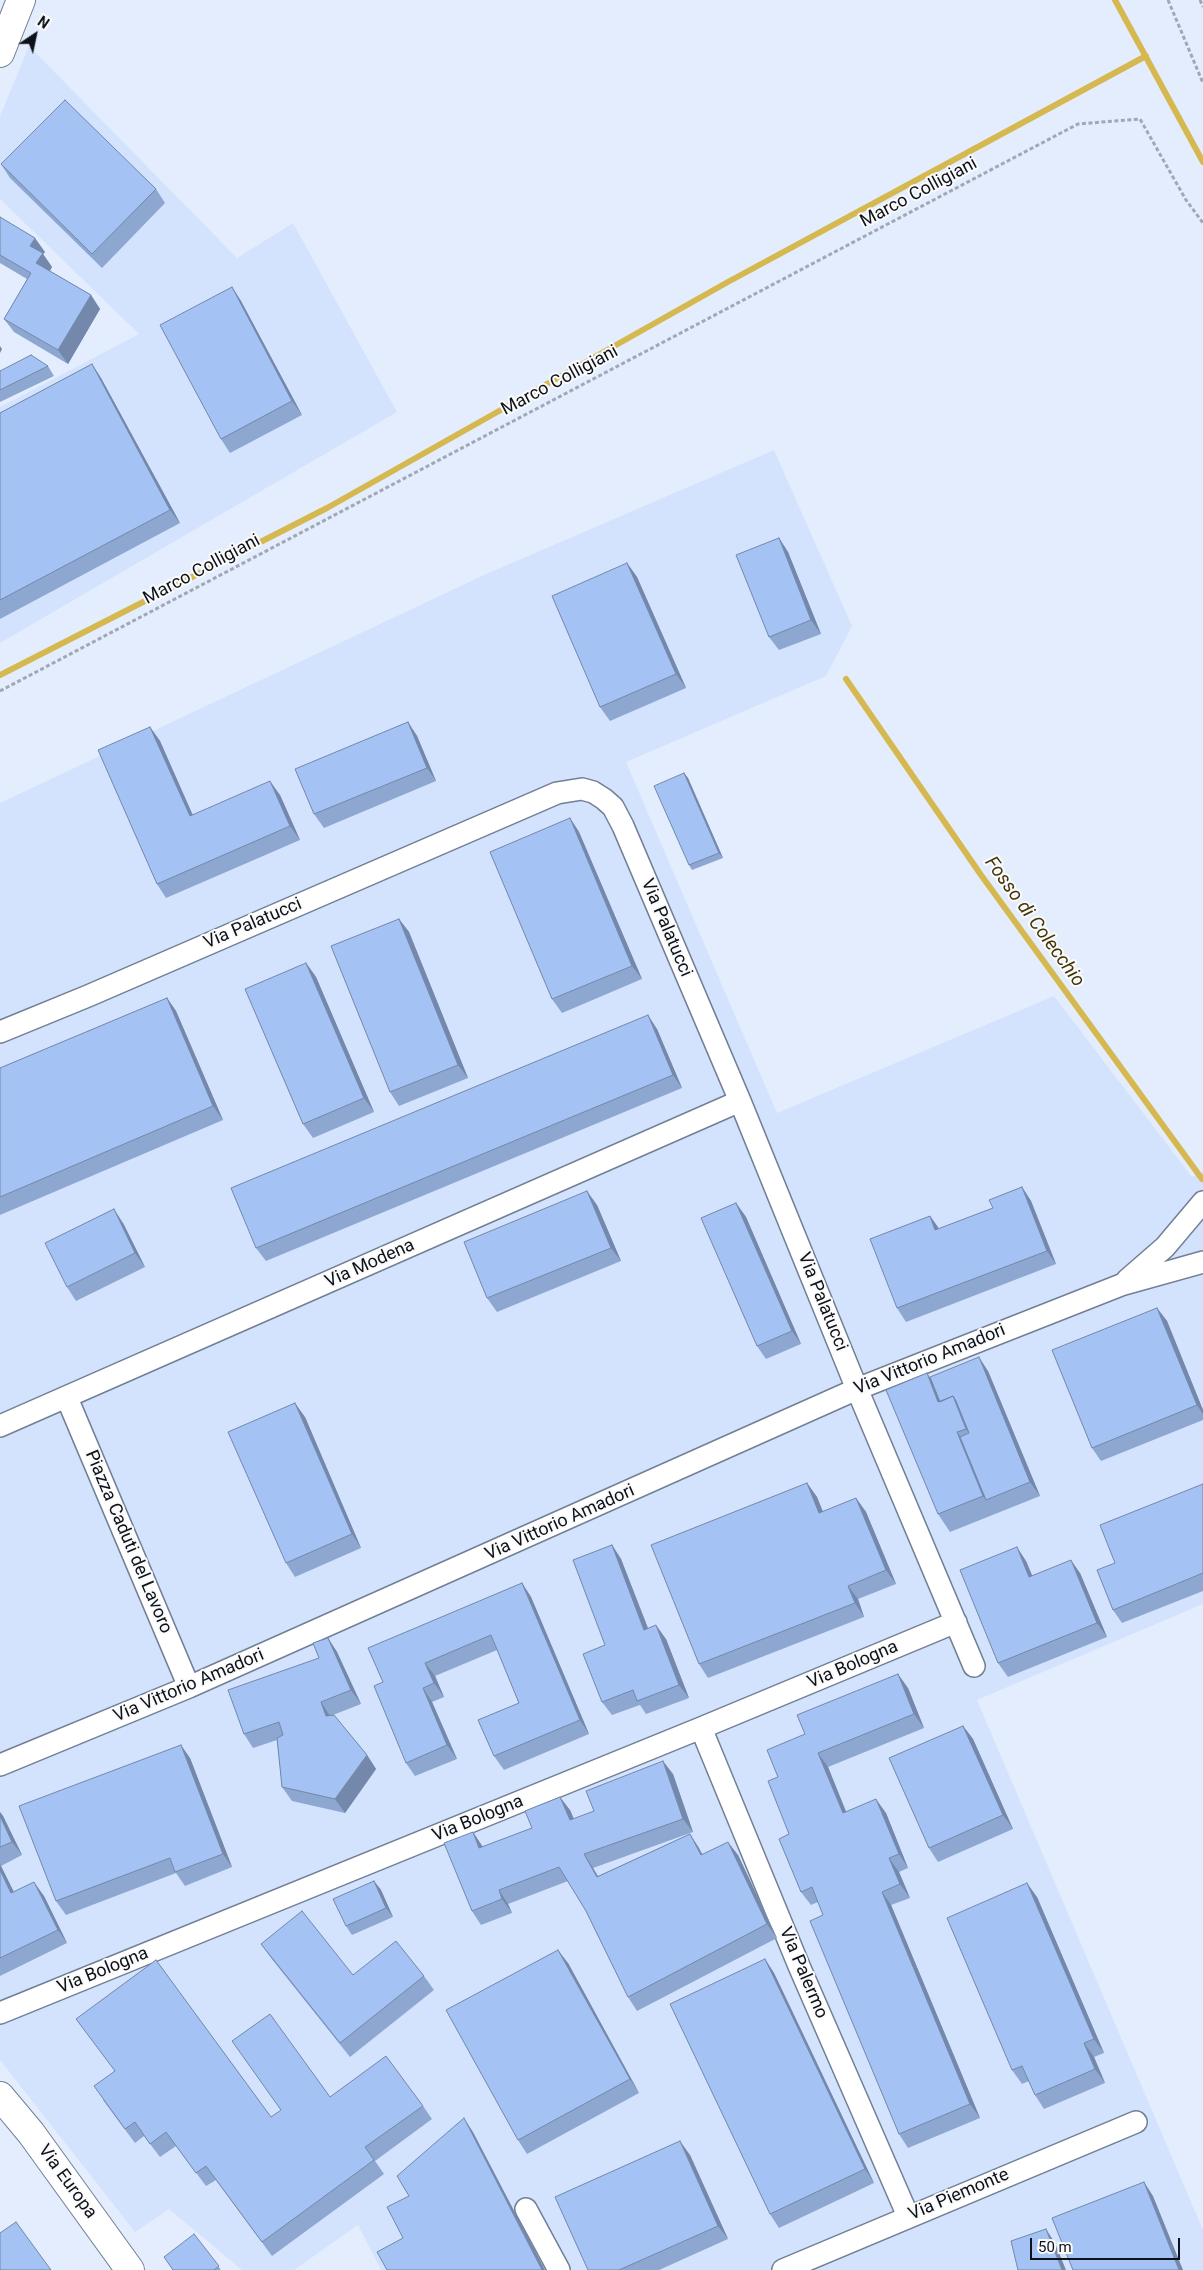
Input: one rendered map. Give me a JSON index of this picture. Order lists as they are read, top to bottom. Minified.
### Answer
{"streets":{"main road":["Via Europa"],"street":["Via Palatucci","Via Modena","Via Vittorio Amadori","Piazza Caduti del Lavoro","Via Bologna","Via Palermo","Via Piemonte"],"path":["Marco Colligiani"]},"crossings":[["Via Palatucci","Via Modena"],["Via Palatucci","Via Vittorio Amadori"],["Via Palatucci","Via Bologna"],["Via Modena","Piazza Caduti del Lavoro"],["Via Vittorio Amadori","Piazza Caduti del Lavoro"],["Via Bologna","Via Palermo"],["Via Palermo","Via Piemonte"]],"water":["Fosso di Colecchio"],"scale_bar":"50 m","north":"top right"}
